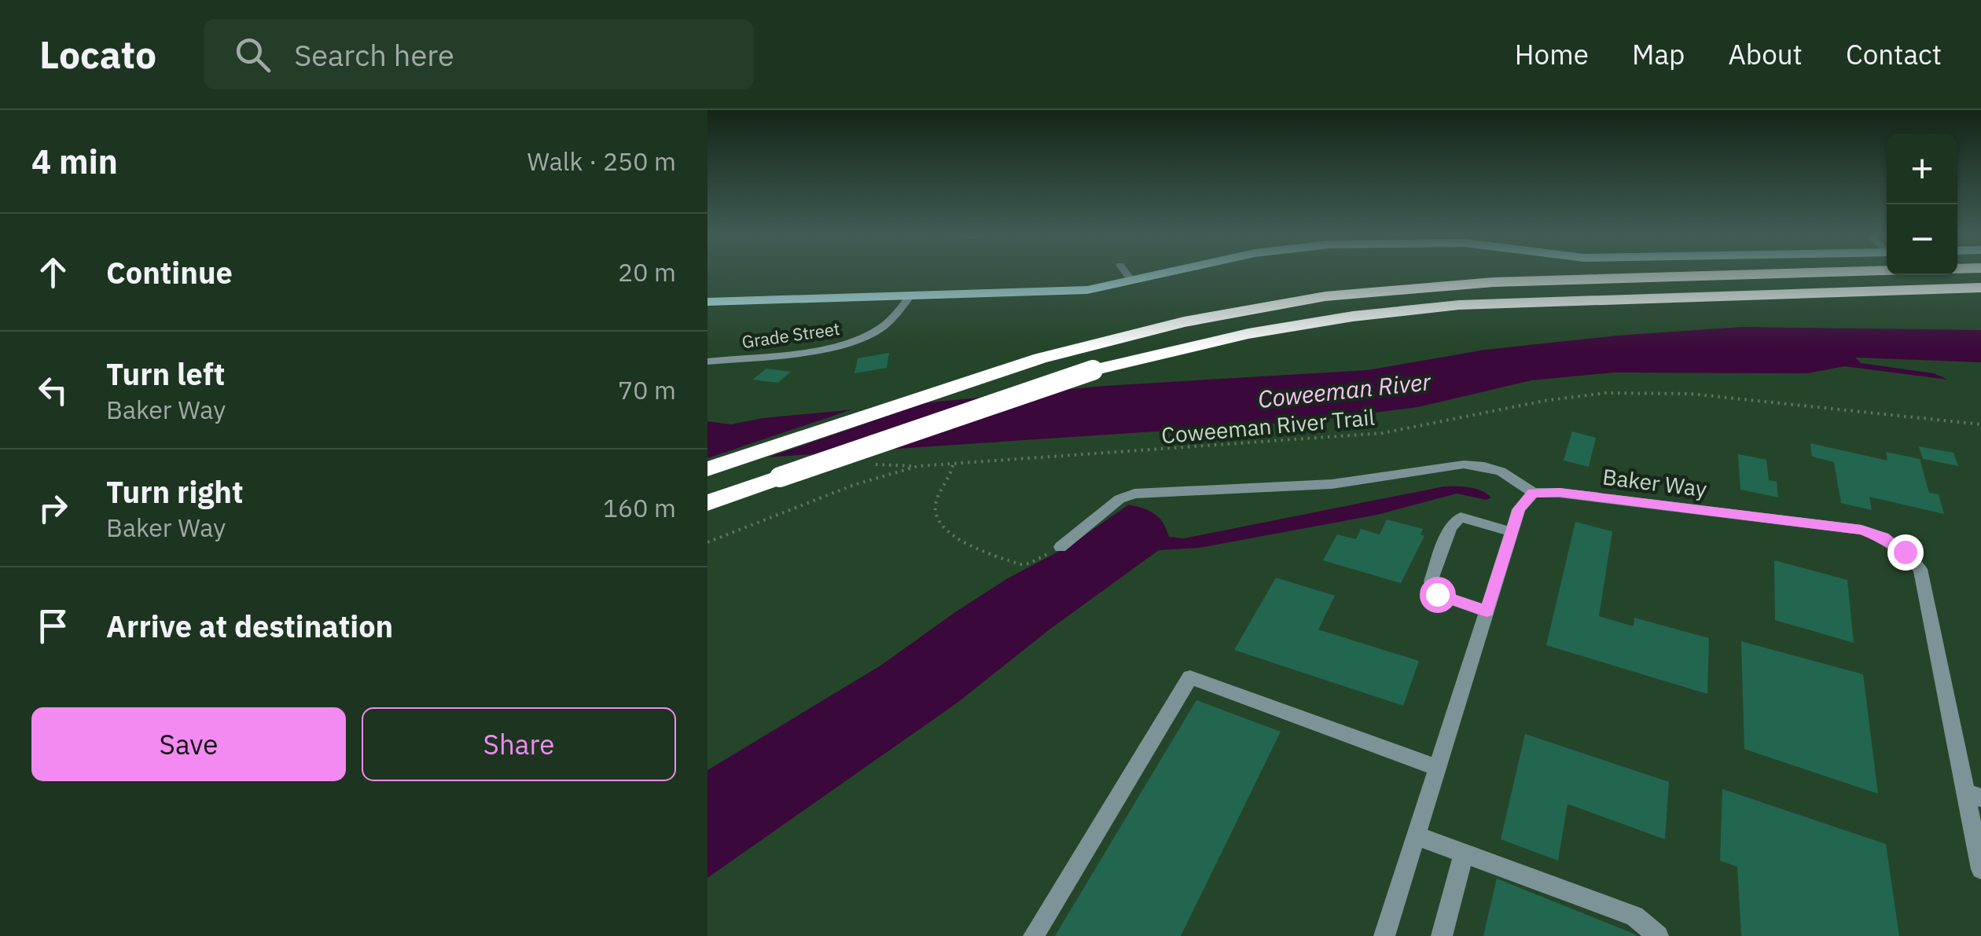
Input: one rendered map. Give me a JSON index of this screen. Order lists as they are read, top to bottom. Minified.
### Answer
{"streets":{"street":["Grade Street","Baker Way"],"path":["Coweeman River Trail"]},"water":["Coweeman River"],"page":{"header":"Locato","search":"Search here","nav":["Home","Map","About","Contact"],"heading":["4 min","Walk · 250 m"],"map_buttons":["+","−"],"list":[["Continue","20 m"],["Turn left","Baker Way","70 m"],["Turn right","Baker Way","160 m"],"Arrive at destination"],"buttons":["Save","Share"]}}
